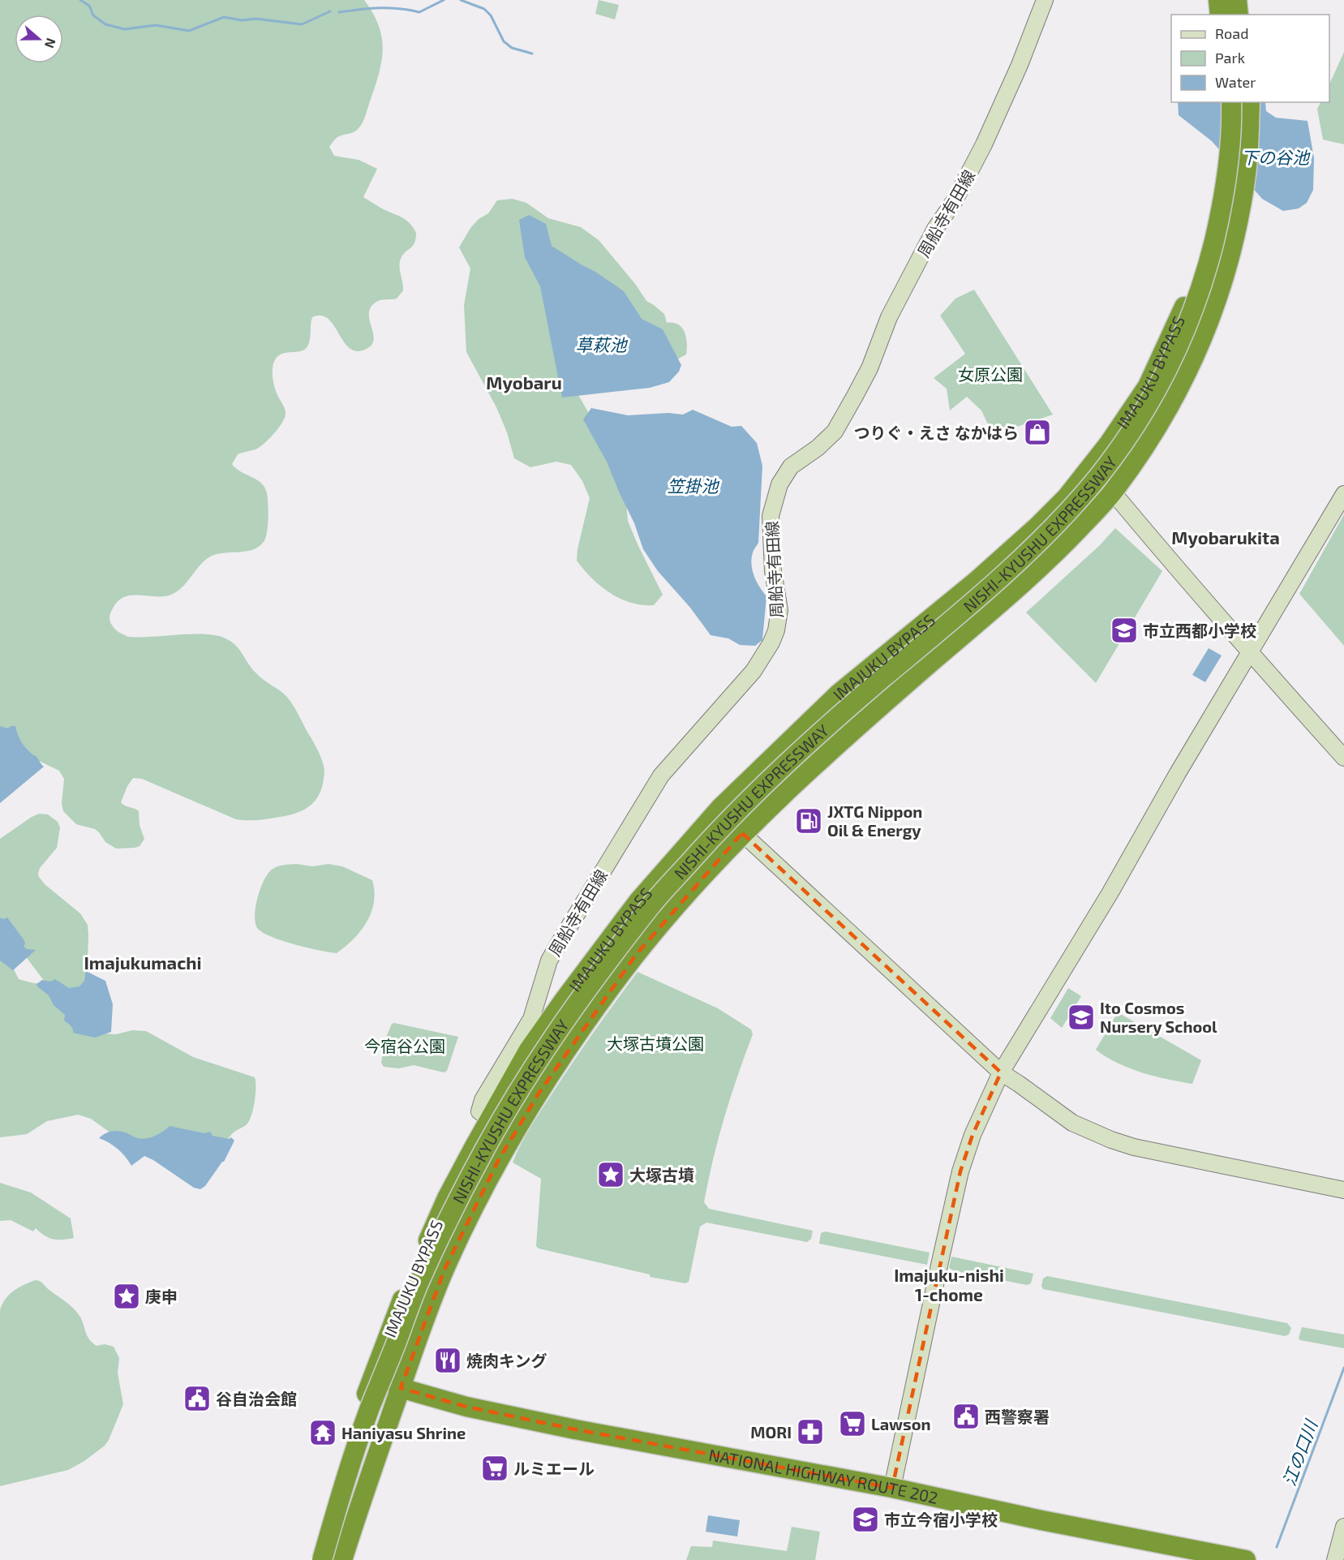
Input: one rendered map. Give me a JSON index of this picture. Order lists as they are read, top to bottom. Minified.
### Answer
{"streets":{"highway":["IMAJUKU BYPASS","NISHI-KYUSHU EXPRESSWAY","NATIONAL HIGHWAY ROUTE 202"],"street":["周船寺有田線"]},"crossings":[["周船寺有田線","IMAJUKU BYPASS"],["IMAJUKU BYPASS","NATIONAL HIGHWAY ROUTE 202"]],"districts":["Myobaru","Myobarukita","Imajukumachi","Imajuku-nishi 1-chome"],"water":["下の谷池","草萩池","笠掛池","江の口川"],"parks":["女原公園","大塚古墳公園","今宿谷公園"],"places":{"shop":["つりぐ・えさ なかはら"],"school or university":["市立西都小学校","Ito Cosmos Nursery School","市立今宿小学校"],"fuel station":["JXTG Nippon Oil & Energy"],"place":["大塚古墳","庚申"],"restaurant":["焼肉キング"],"public building":["谷自治会館","西警察署"],"supermarket":["Lawson","ルミエール"],"pharmacy":["MORI"],"temple":["Haniyasu Shrine"]},"legend":["Road","Park","Water"],"north":"right"}
